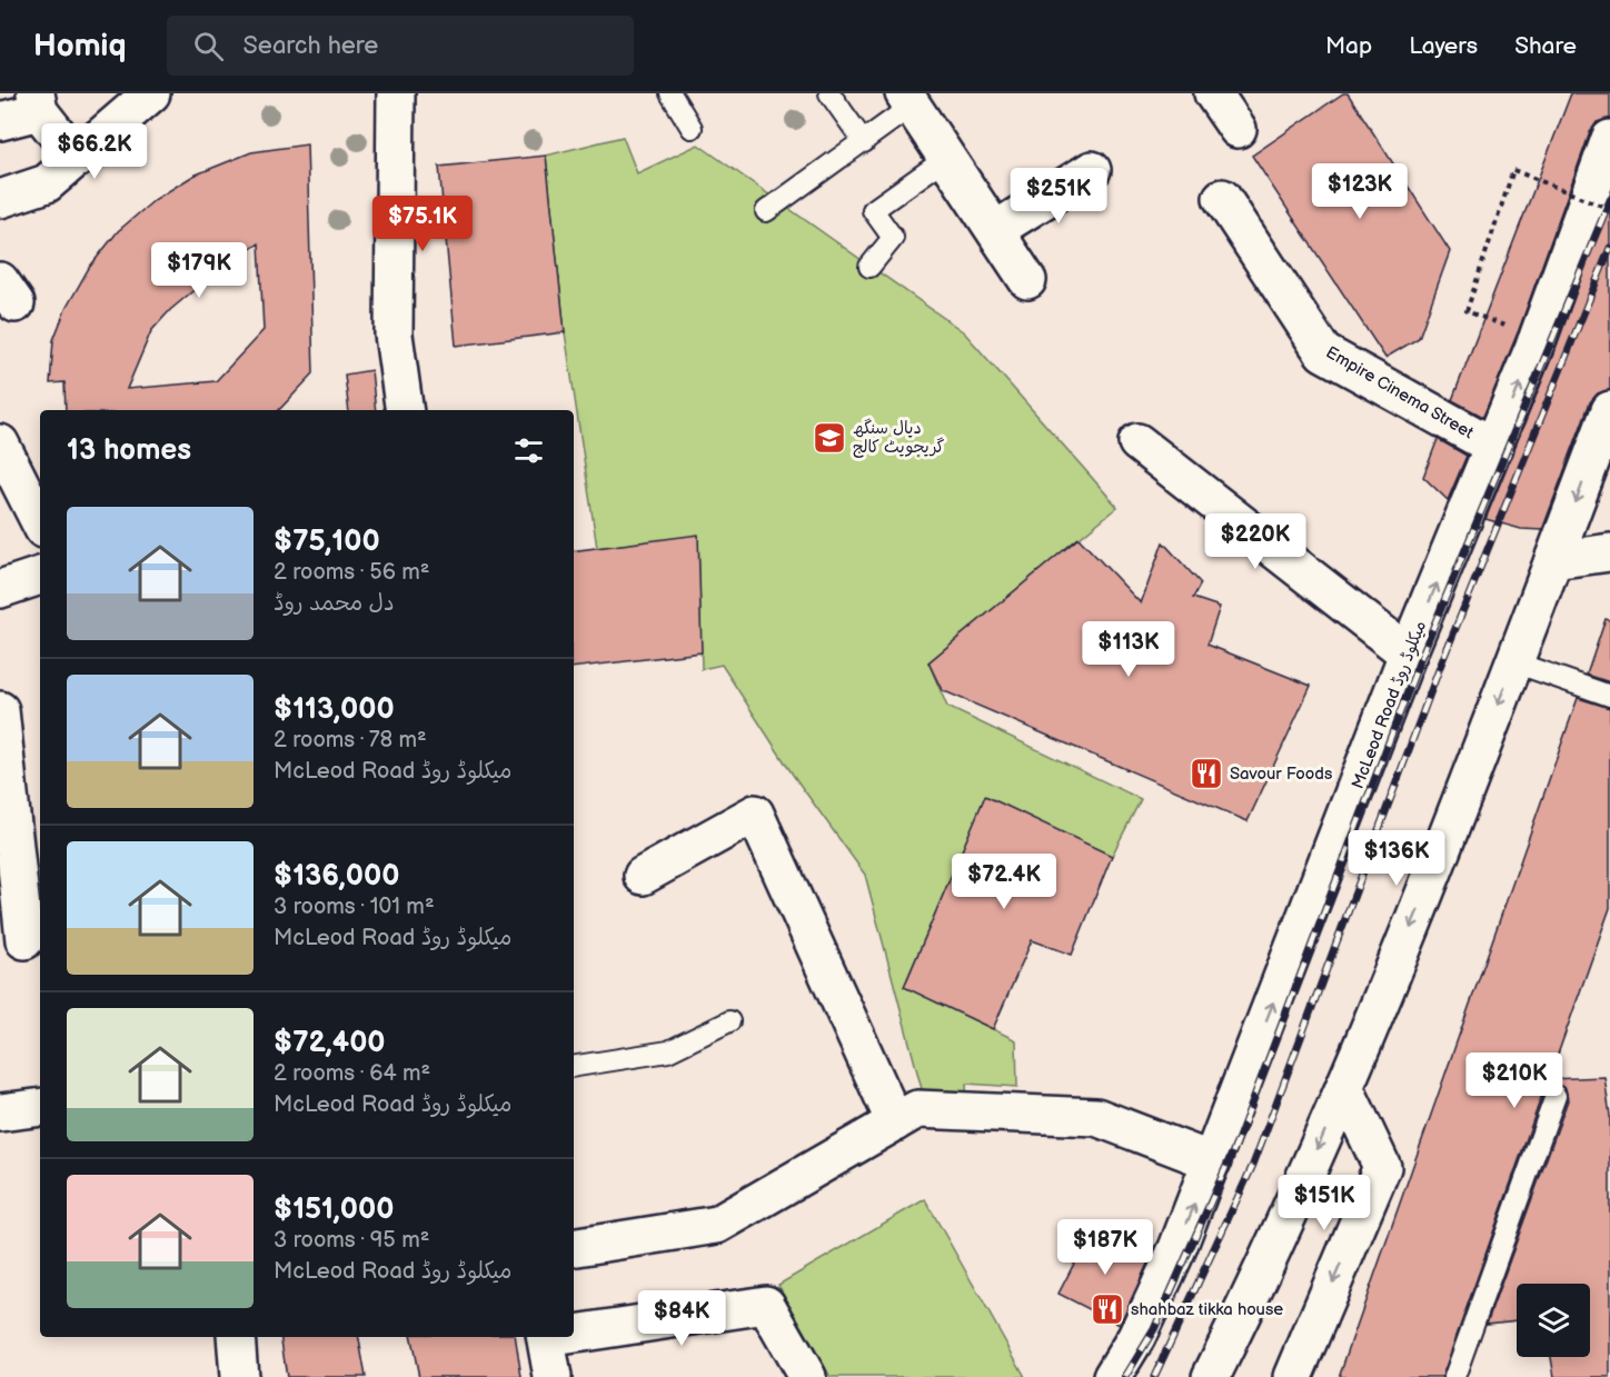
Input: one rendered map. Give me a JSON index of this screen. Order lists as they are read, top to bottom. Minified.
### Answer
{"streets":{"street":["Empire Cinema Street","McLeod Road میکلوڈ روڈ"]},"crossings":[["Empire Cinema Street","McLeod Road میکلوڈ روڈ"]],"places":{"school or university":["دیال سنگھ گریجویٹ کالج"],"restaurant":["Savour Foods","shahbaz tikka house"]},"page":{"header":"Homiq","search":"Search here","nav":["Map","Layers","Share"],"price":["$66.2K","$123K","$251K","$75.1K","$179K","$220K","$113K","$136K","$72.4K","$210K","$151K","$187K","$84K"],"heading":"13 homes","list":[{"name":"$75,100","note":"2 rooms · 56 m² · دل محمد روڈ"},{"name":"$113,000","note":"2 rooms · 78 m² · McLeod Road میکلوڈ روڈ"},{"name":"$136,000","note":"3 rooms · 101 m² · McLeod Road میکلوڈ روڈ"},{"name":"$72,400","note":"2 rooms · 64 m² · McLeod Road میکلوڈ روڈ"},{"name":"$151,000","note":"3 rooms · 95 m² · McLeod Road میکلوڈ روڈ"}]}}
